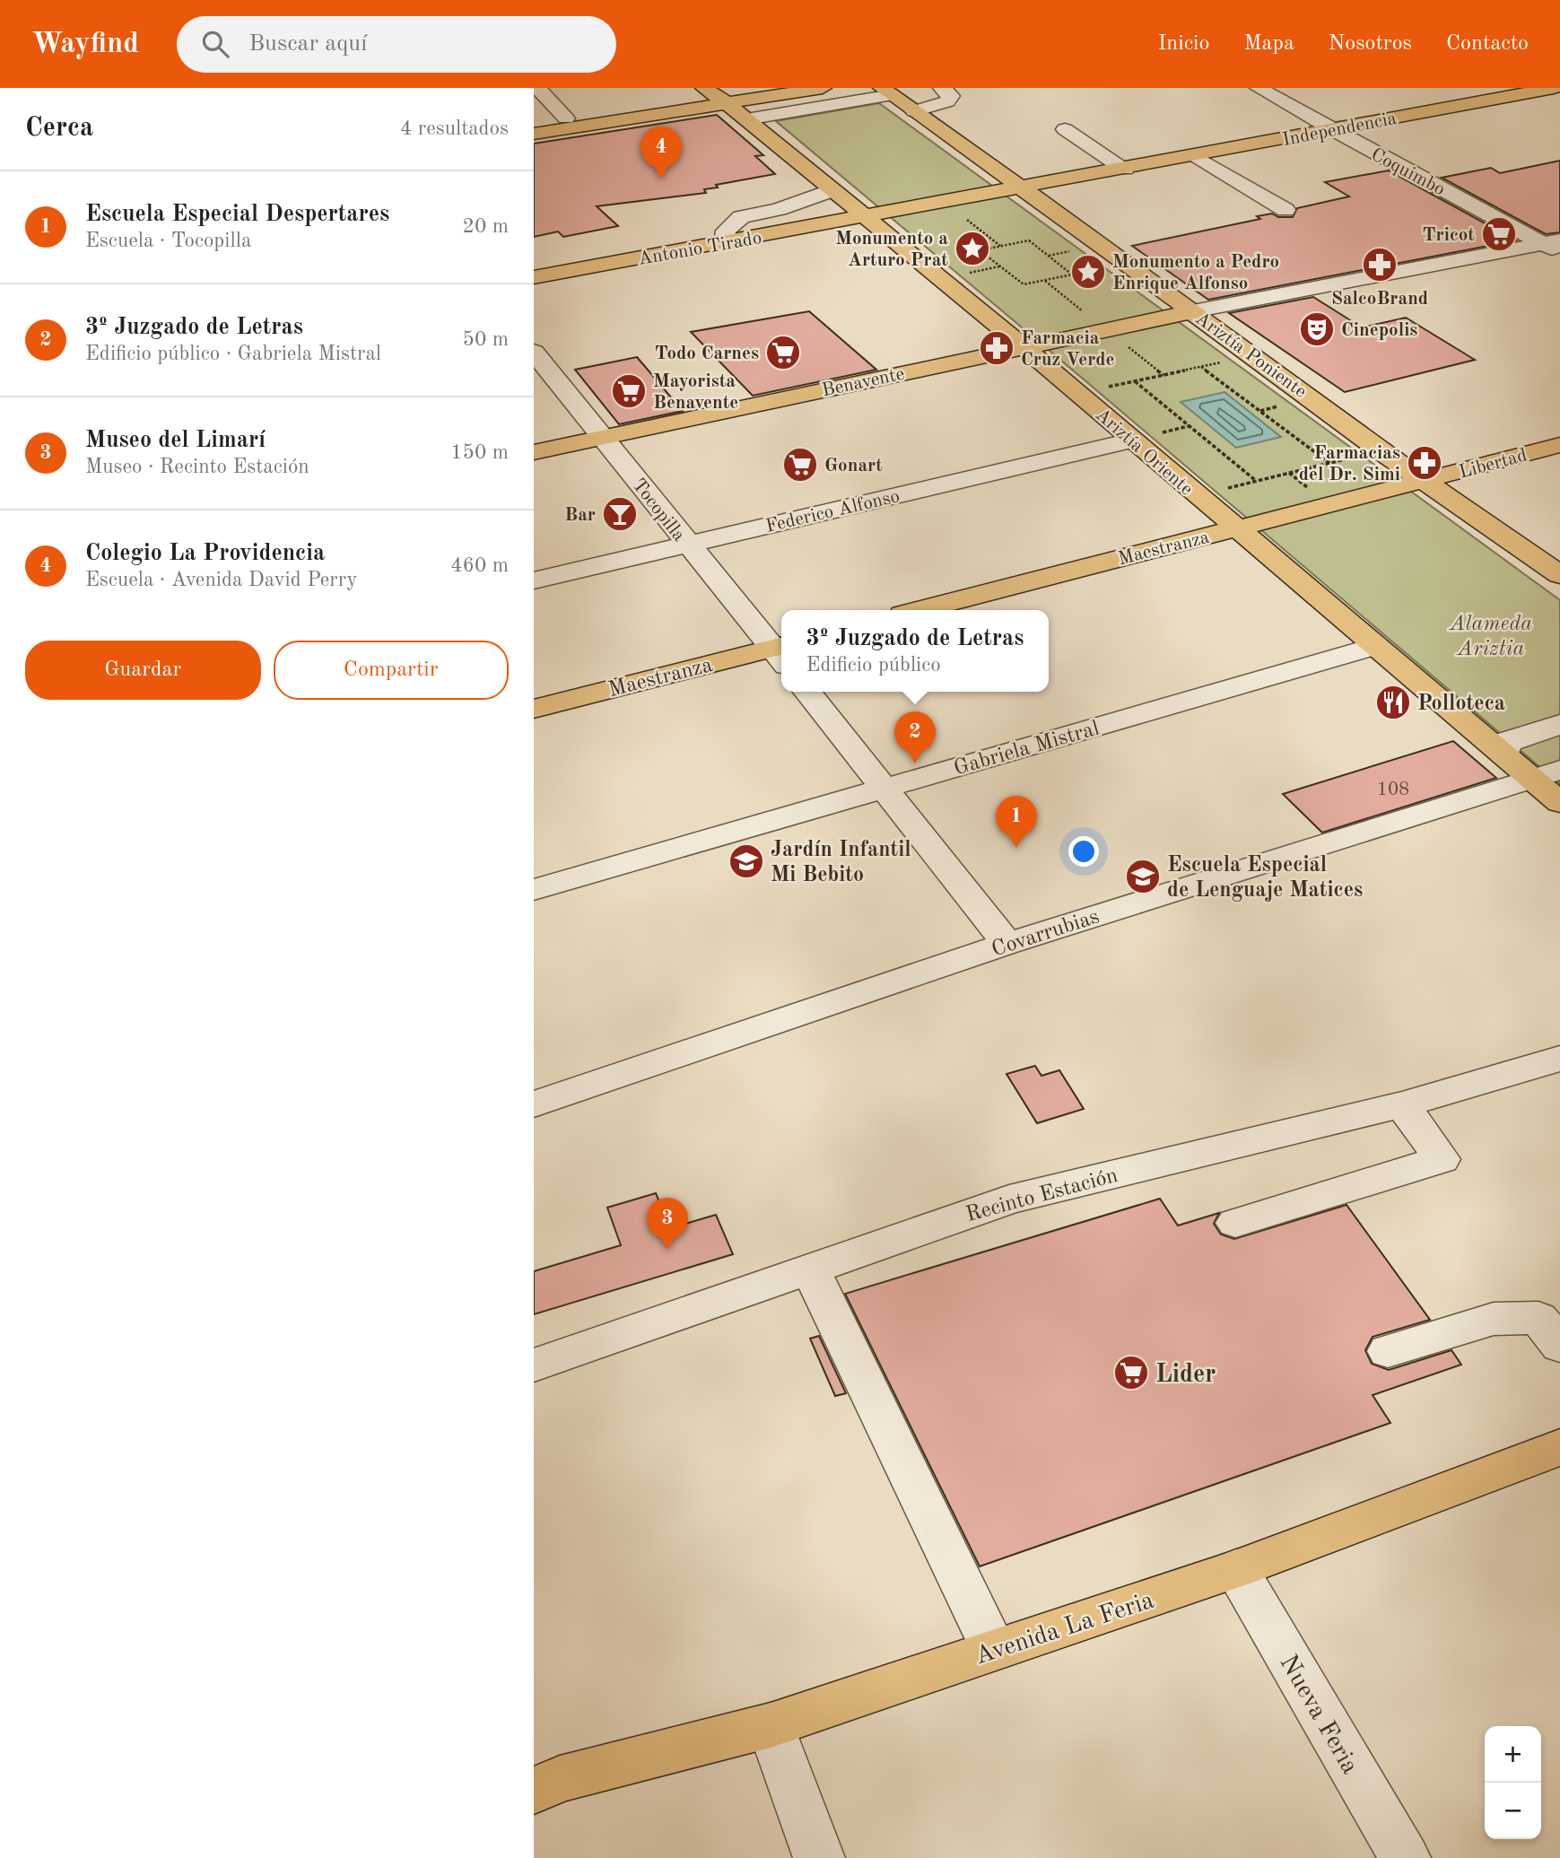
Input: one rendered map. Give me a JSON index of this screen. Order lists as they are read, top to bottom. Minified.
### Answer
{"streets":{"main road":["Independencia","Antonio Tirado","Ariztía Poniente","Benavente","Ariztía Oriente","Libertad","Maestranza","Avenida La Feria"],"street":["Coquimbo","Tocopilla","Federico Alfonso","Gabriela Mistral","Covarrubias","Recinto Estación","Nueva Feria"]},"crossings":[["Independencia","Coquimbo"],["Independencia","Antonio Tirado"],["Independencia","Ariztía Poniente"],["Independencia","Ariztía Oriente"],["Antonio Tirado","Ariztía Oriente"],["Ariztía Poniente","Benavente"],["Ariztía Poniente","Libertad"],["Ariztía Poniente","Maestranza"],["Benavente","Ariztía Oriente"],["Benavente","Tocopilla"],["Ariztía Oriente","Federico Alfonso"],["Ariztía Oriente","Maestranza"],["Ariztía Oriente","Gabriela Mistral"],["Ariztía Oriente","Covarrubias"],["Libertad","Maestranza"],["Tocopilla","Federico Alfonso"],["Tocopilla","Maestranza"],["Avenida La Feria","Nueva Feria"]],"parks":["Alameda Ariztia"],"places":{"supermarket":["Tricot","Todo Carnes","Mayorista Benavente","Gonart","Lider"],"place":["Monumento a Arturo Prat","Monumento a Pedro Enrique Alfonso"],"pharmacy":["SalcoBrand","Farmacia Cruz Verde","Farmacias del Dr. Simi"],"theatre":["Cinepolis"],"bar":["Bar"],"restaurant":["Polloteca"],"school or university":["Jardín Infantil Mi Bebito","Escuela Especial de Lenguaje Matices"]},"house_numbers":["108"],"page":{"header":"Wayfind","search":"Buscar aquí","nav":["Inicio","Mapa","Nosotros","Contacto"],"heading":["Cerca","4 resultados"],"pins":["4","2","1","3"],"list":[{"mark":"1","name":"Escuela Especial Despertares","note":"Escuela · Tocopilla","value":"20 m"},{"mark":"2","name":"3º Juzgado de Letras","note":"Edificio público · Gabriela Mistral","value":"50 m"},{"mark":"3","name":"Museo del Limarí","note":"Museo · Recinto Estación","value":"150 m"},{"mark":"4","name":"Colegio La Providencia","note":"Escuela · Avenida David Perry","value":"460 m"}],"popup":["3º Juzgado de Letras","Edificio público"],"buttons":["Guardar","Compartir"],"map_buttons":["+","−"]}}
